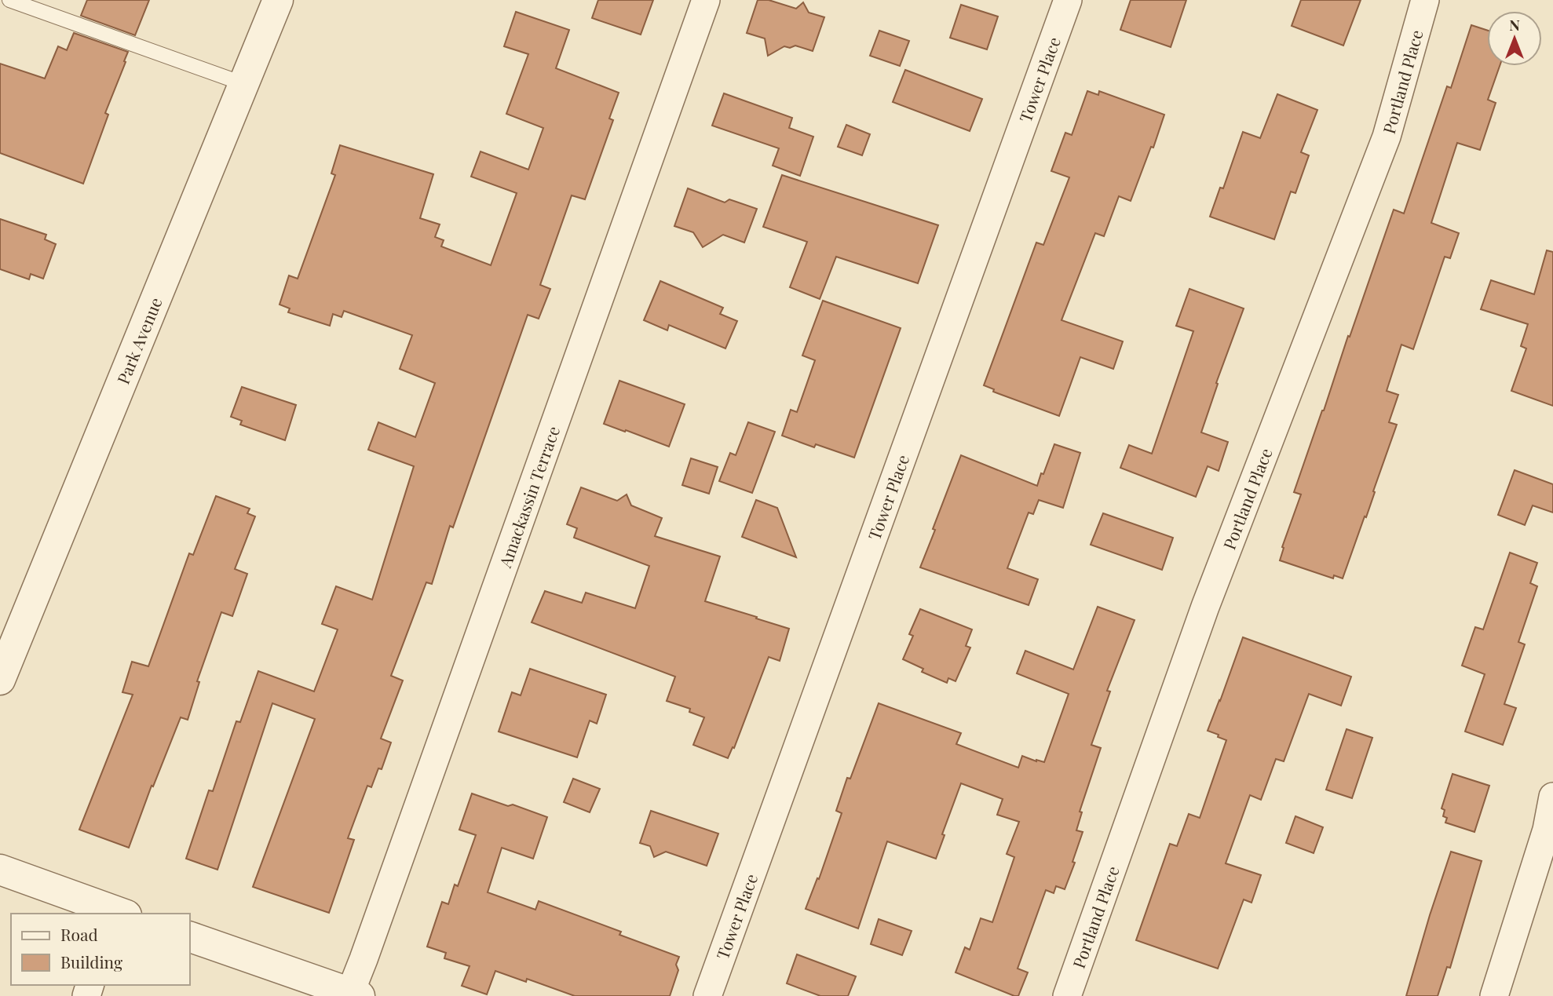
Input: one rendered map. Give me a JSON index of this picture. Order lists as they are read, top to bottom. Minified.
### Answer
{"streets":{"street":["Tower Place","Portland Place","Park Avenue","Amackassin Terrace"]},"legend":["Road","Building"],"north":"top"}
